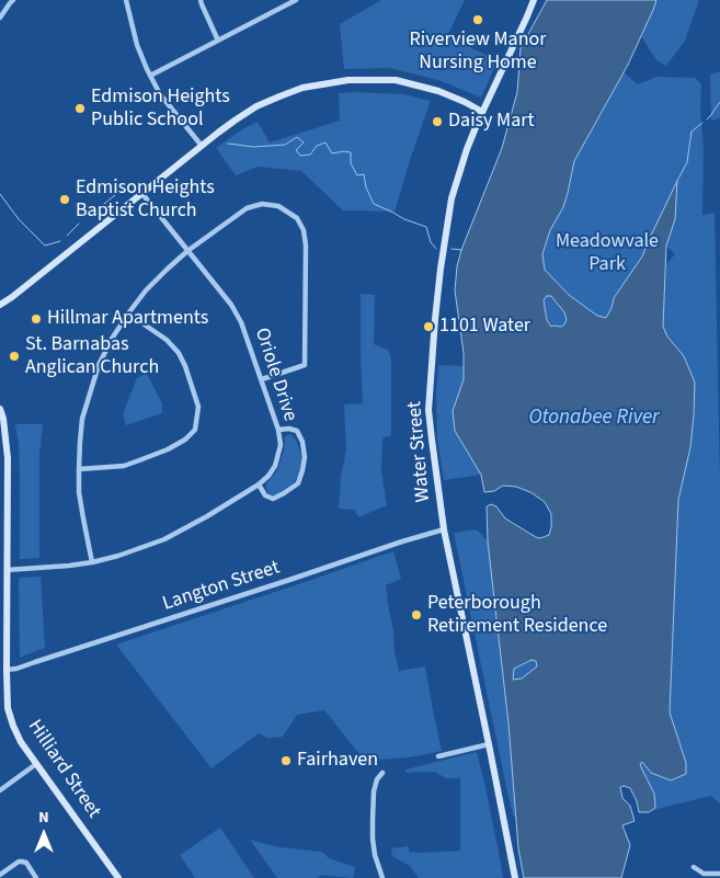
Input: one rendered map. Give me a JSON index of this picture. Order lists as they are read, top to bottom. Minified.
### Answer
{"streets":{"street":["Oriole Drive","Water Street","Langton Street","Hilliard Street"]},"crossings":[["Oriole Drive","Hilliard Street"],["Water Street","Langton Street"],["Langton Street","Hilliard Street"]],"water":["Otonabee River"],"parks":["Meadowvale Park"],"places":["Riverview Manor Nursing Home","Edmison Heights Public School","Daisy Mart","Edmison Heights Baptist Church","Hillmar Apartments","1101 Water","St. Barnabas Anglican Church","Peterborough Retirement Residence","Fairhaven"],"north":"top"}
